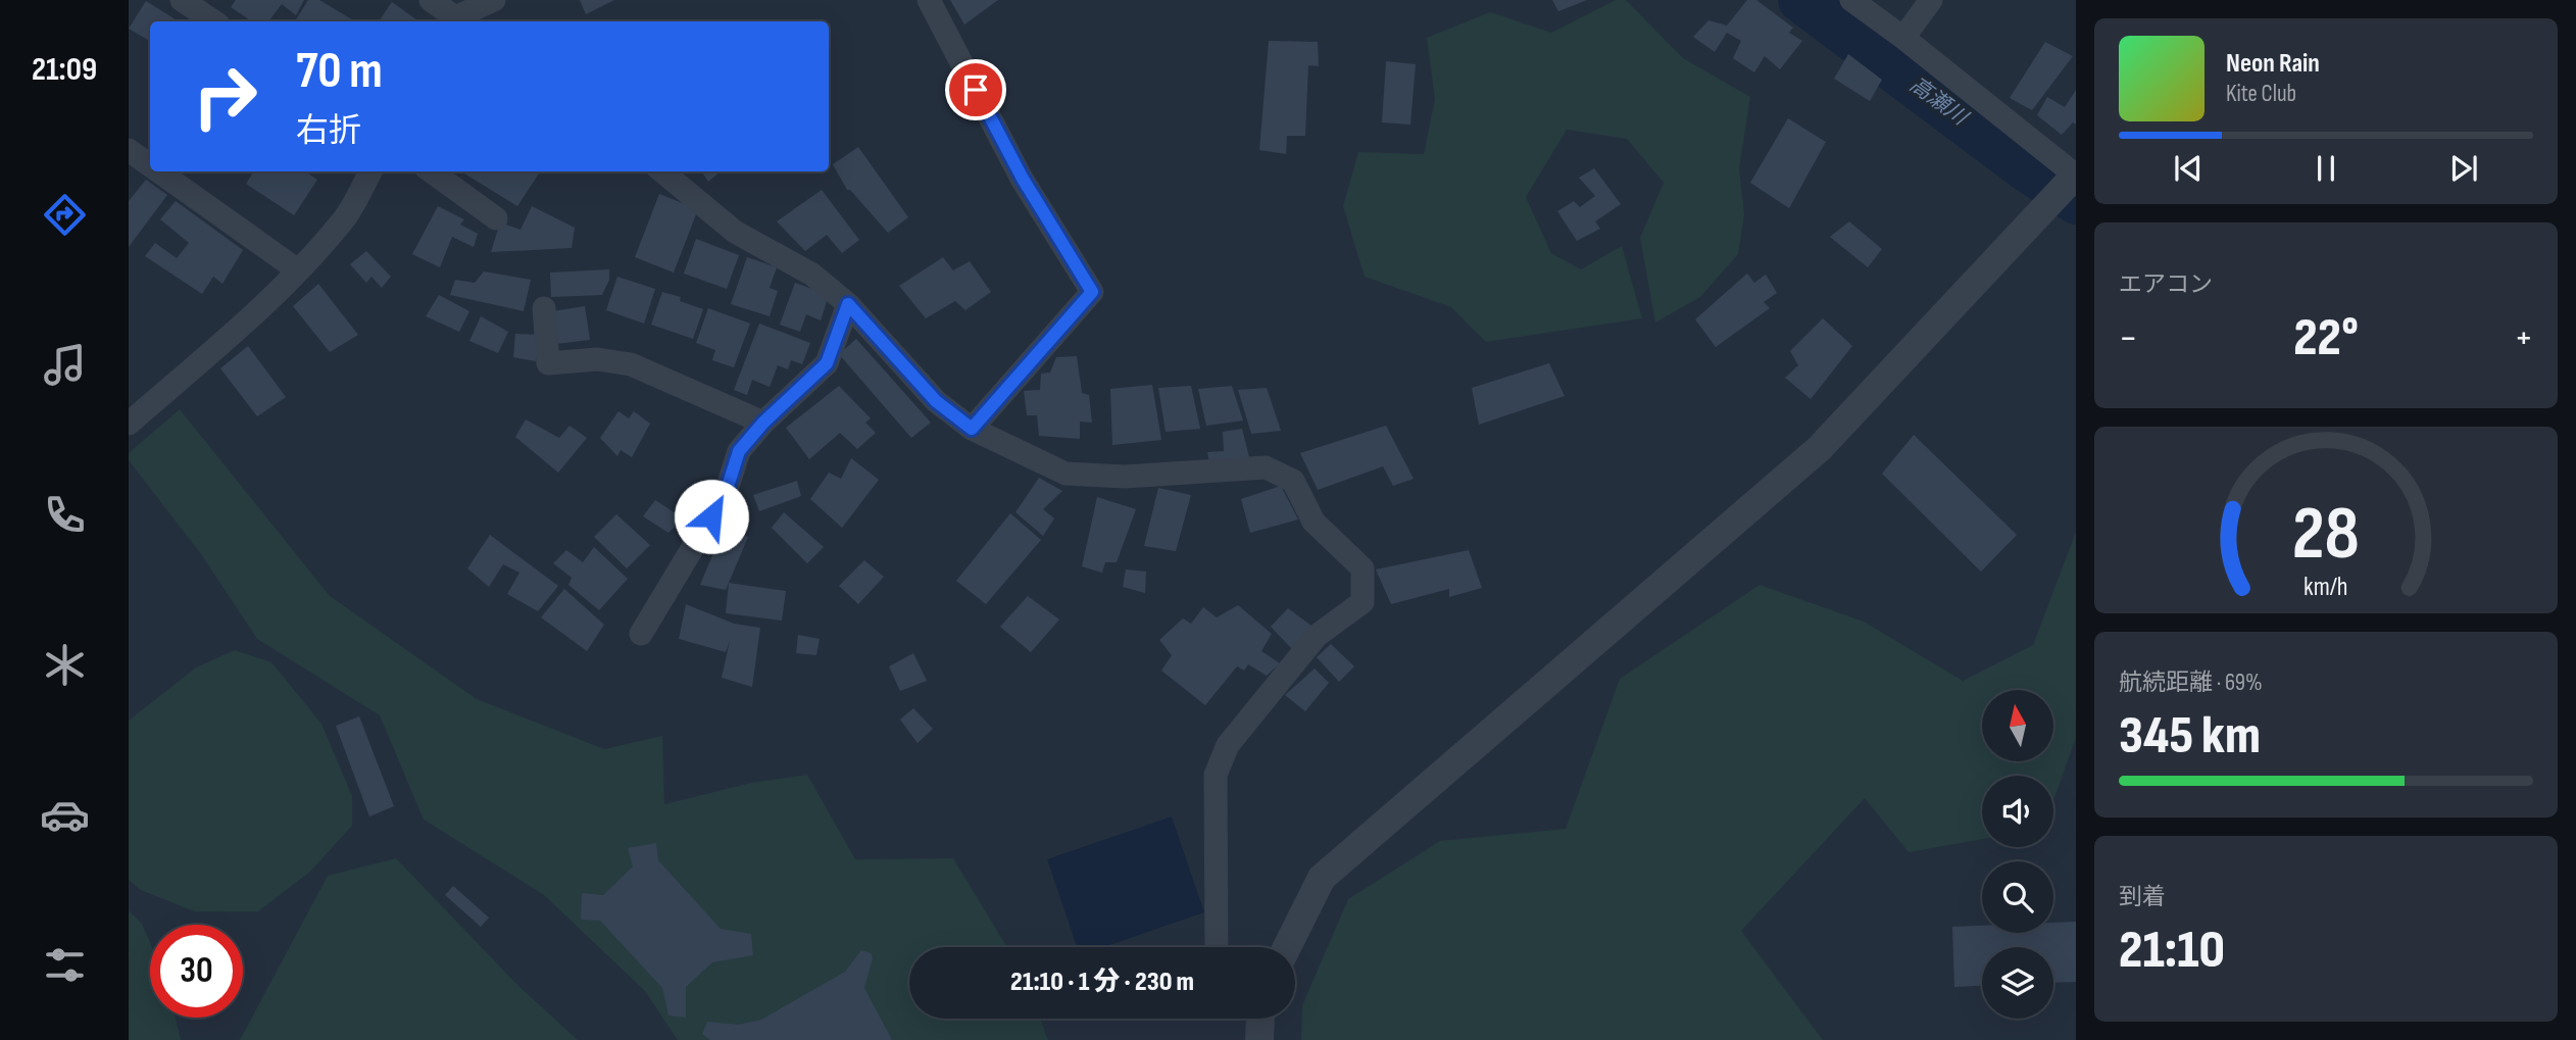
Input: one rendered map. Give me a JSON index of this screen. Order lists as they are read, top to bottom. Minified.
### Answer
{"water":["高瀬川"],"north":"top","page":{"tabs":"21:09","turn":["70 m","右折"],"song":["Neon Rain","Kite Club"],"tile":["エアコン",["航続距離 · 69%","345 km"],["到着","21:10"]],"heat":["−","22°","+"],"limit":"30","trip":"21:10 · 1 分 · 230 m","gauge":["28","km/h"]}}
